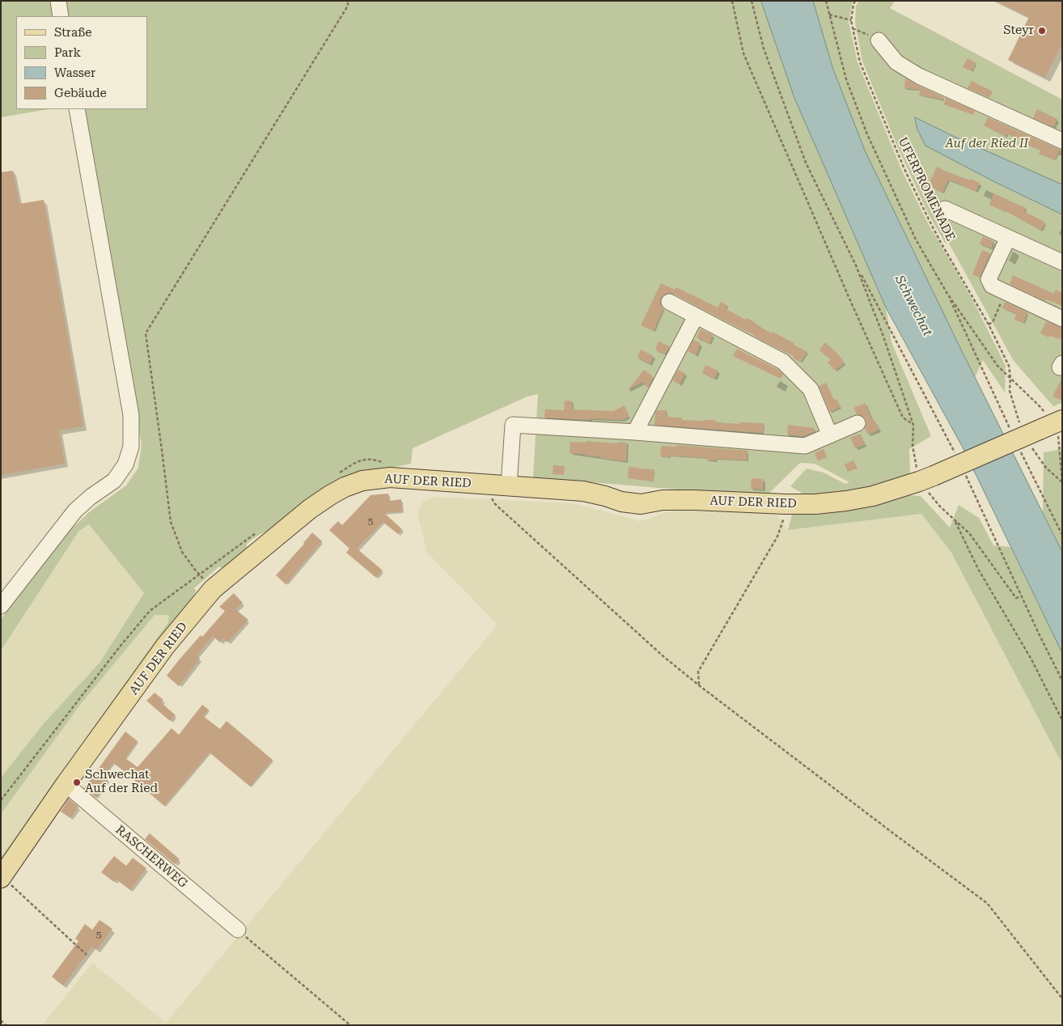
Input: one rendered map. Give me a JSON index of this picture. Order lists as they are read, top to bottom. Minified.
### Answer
{"streets":{"main road":["AUF DER RIED"],"street":["RASCHERWEG"],"path":["UFERPROMENADE"]},"crossings":[["AUF DER RIED","RASCHERWEG"]],"water":["Schwechat"],"parks":["Auf der Ried II"],"places":["Steyr","Schwechat Auf der Ried"],"house_numbers":["5","5"],"legend":["Straße","Park","Wasser","Gebäude"]}
